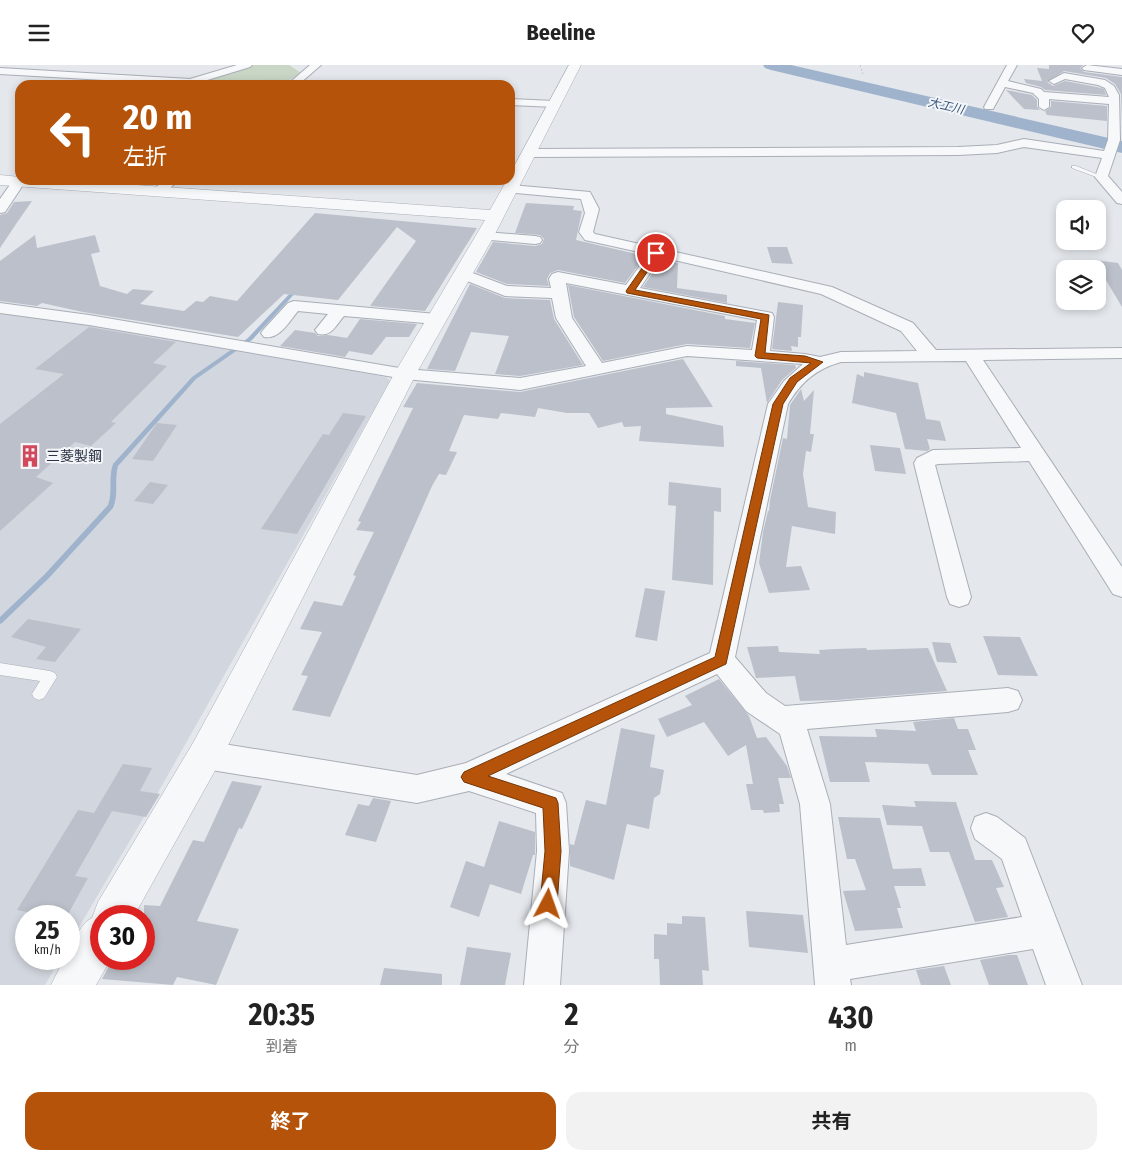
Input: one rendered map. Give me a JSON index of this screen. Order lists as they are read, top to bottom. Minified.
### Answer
{"water":["大工川"],"places":{"building":["三菱製鋼"]},"page":{"header":"Beeline","turn":["20 m","左折"],"speed":"25 km/h","limit":"30","eta":["20:35","到着","2","分","430","m"],"buttons":["終了","共有"]}}
